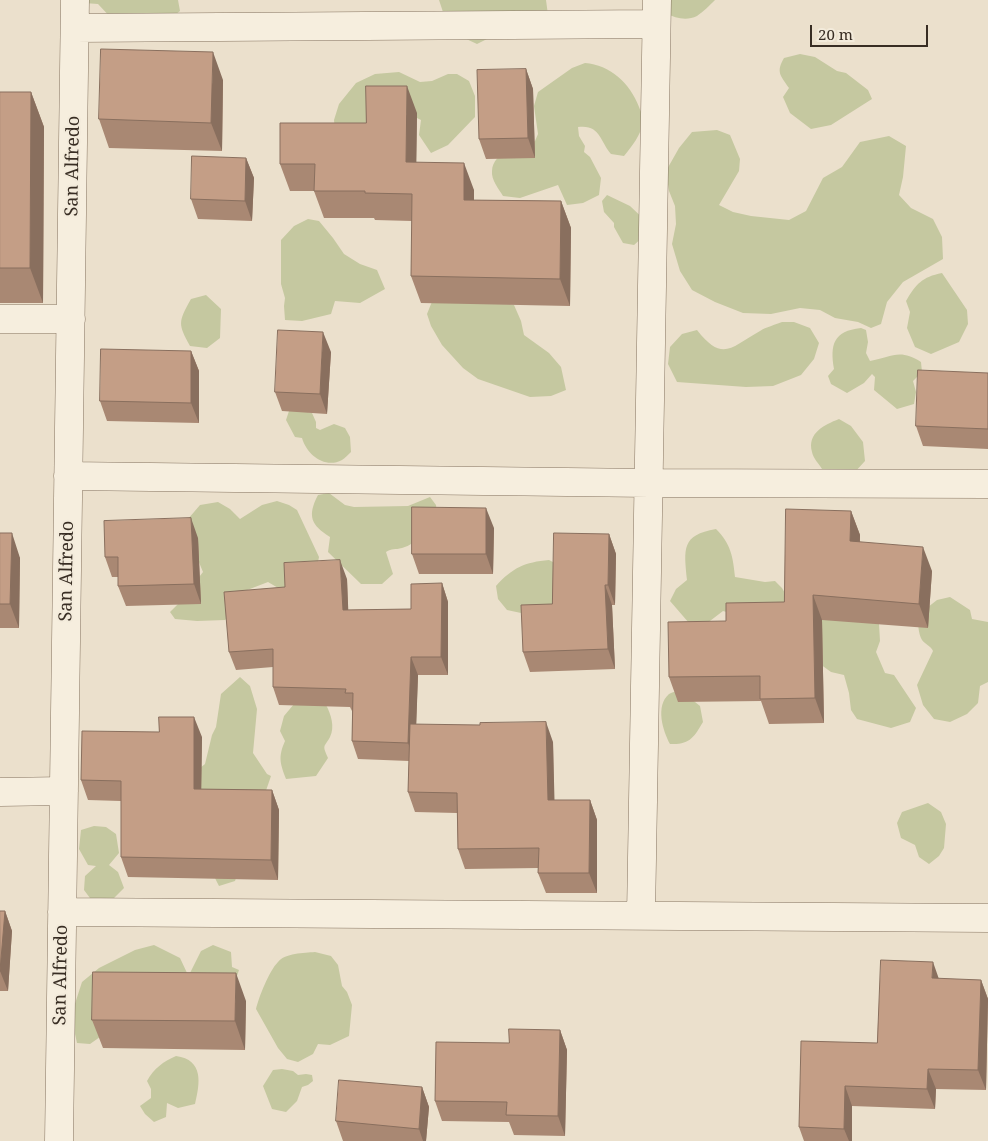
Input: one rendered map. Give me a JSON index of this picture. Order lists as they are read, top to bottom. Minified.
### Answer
{"streets":{"street":["San Alfredo"]},"scale_bar":"20 m"}
